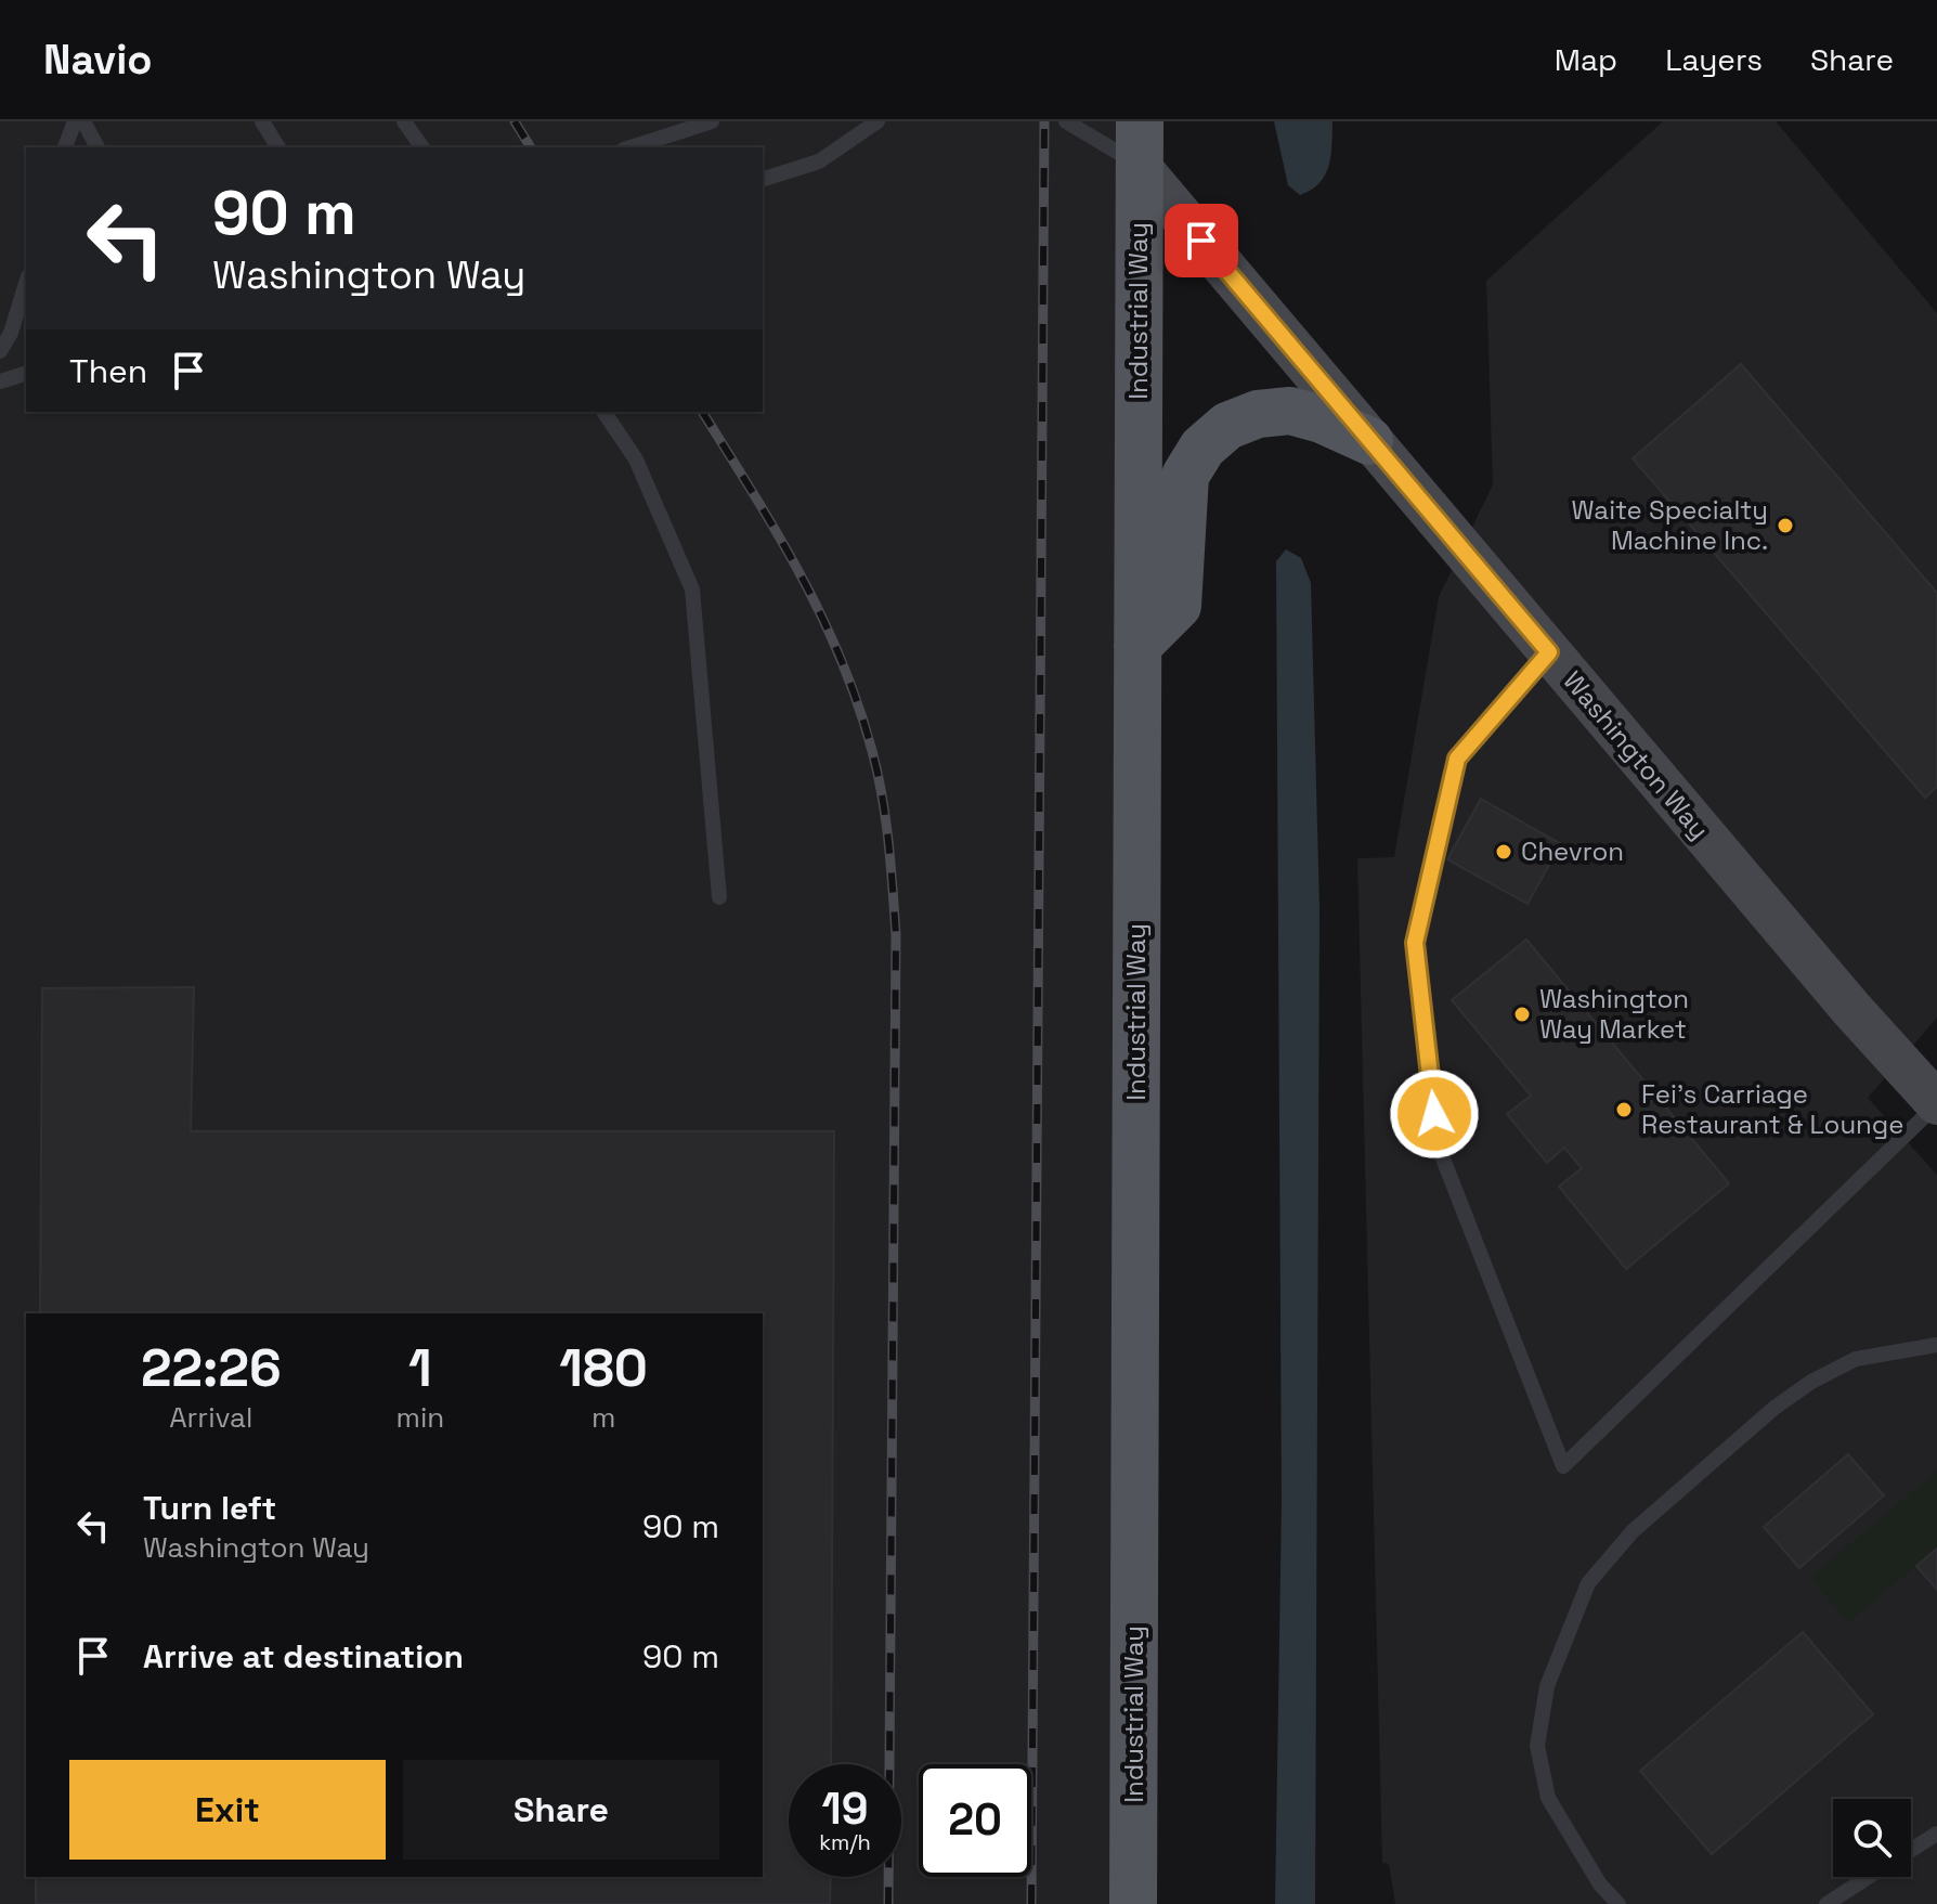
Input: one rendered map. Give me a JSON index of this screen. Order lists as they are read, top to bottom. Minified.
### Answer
{"streets":{"main road":["Industrial Way","Washington Way"]},"crossings":[["Industrial Way","Washington Way"]],"places":["Waite Specialty Machine Inc.","Chevron","Washington Way Market","Fei's Carriage Restaurant & Lounge"],"page":{"header":"Navio","nav":["Map","Layers","Share"],"turn":["90 m","Washington Way"],"then":"Then","eta":["22:26","Arrival","1","min","180","m"],"list":[{"name":"Turn left","note":"Washington Way","value":"90 m"},{"name":"Arrive at destination","value":"90 m"}],"buttons":["Exit","Share"],"speed":"19 km/h","limit":"20"}}
